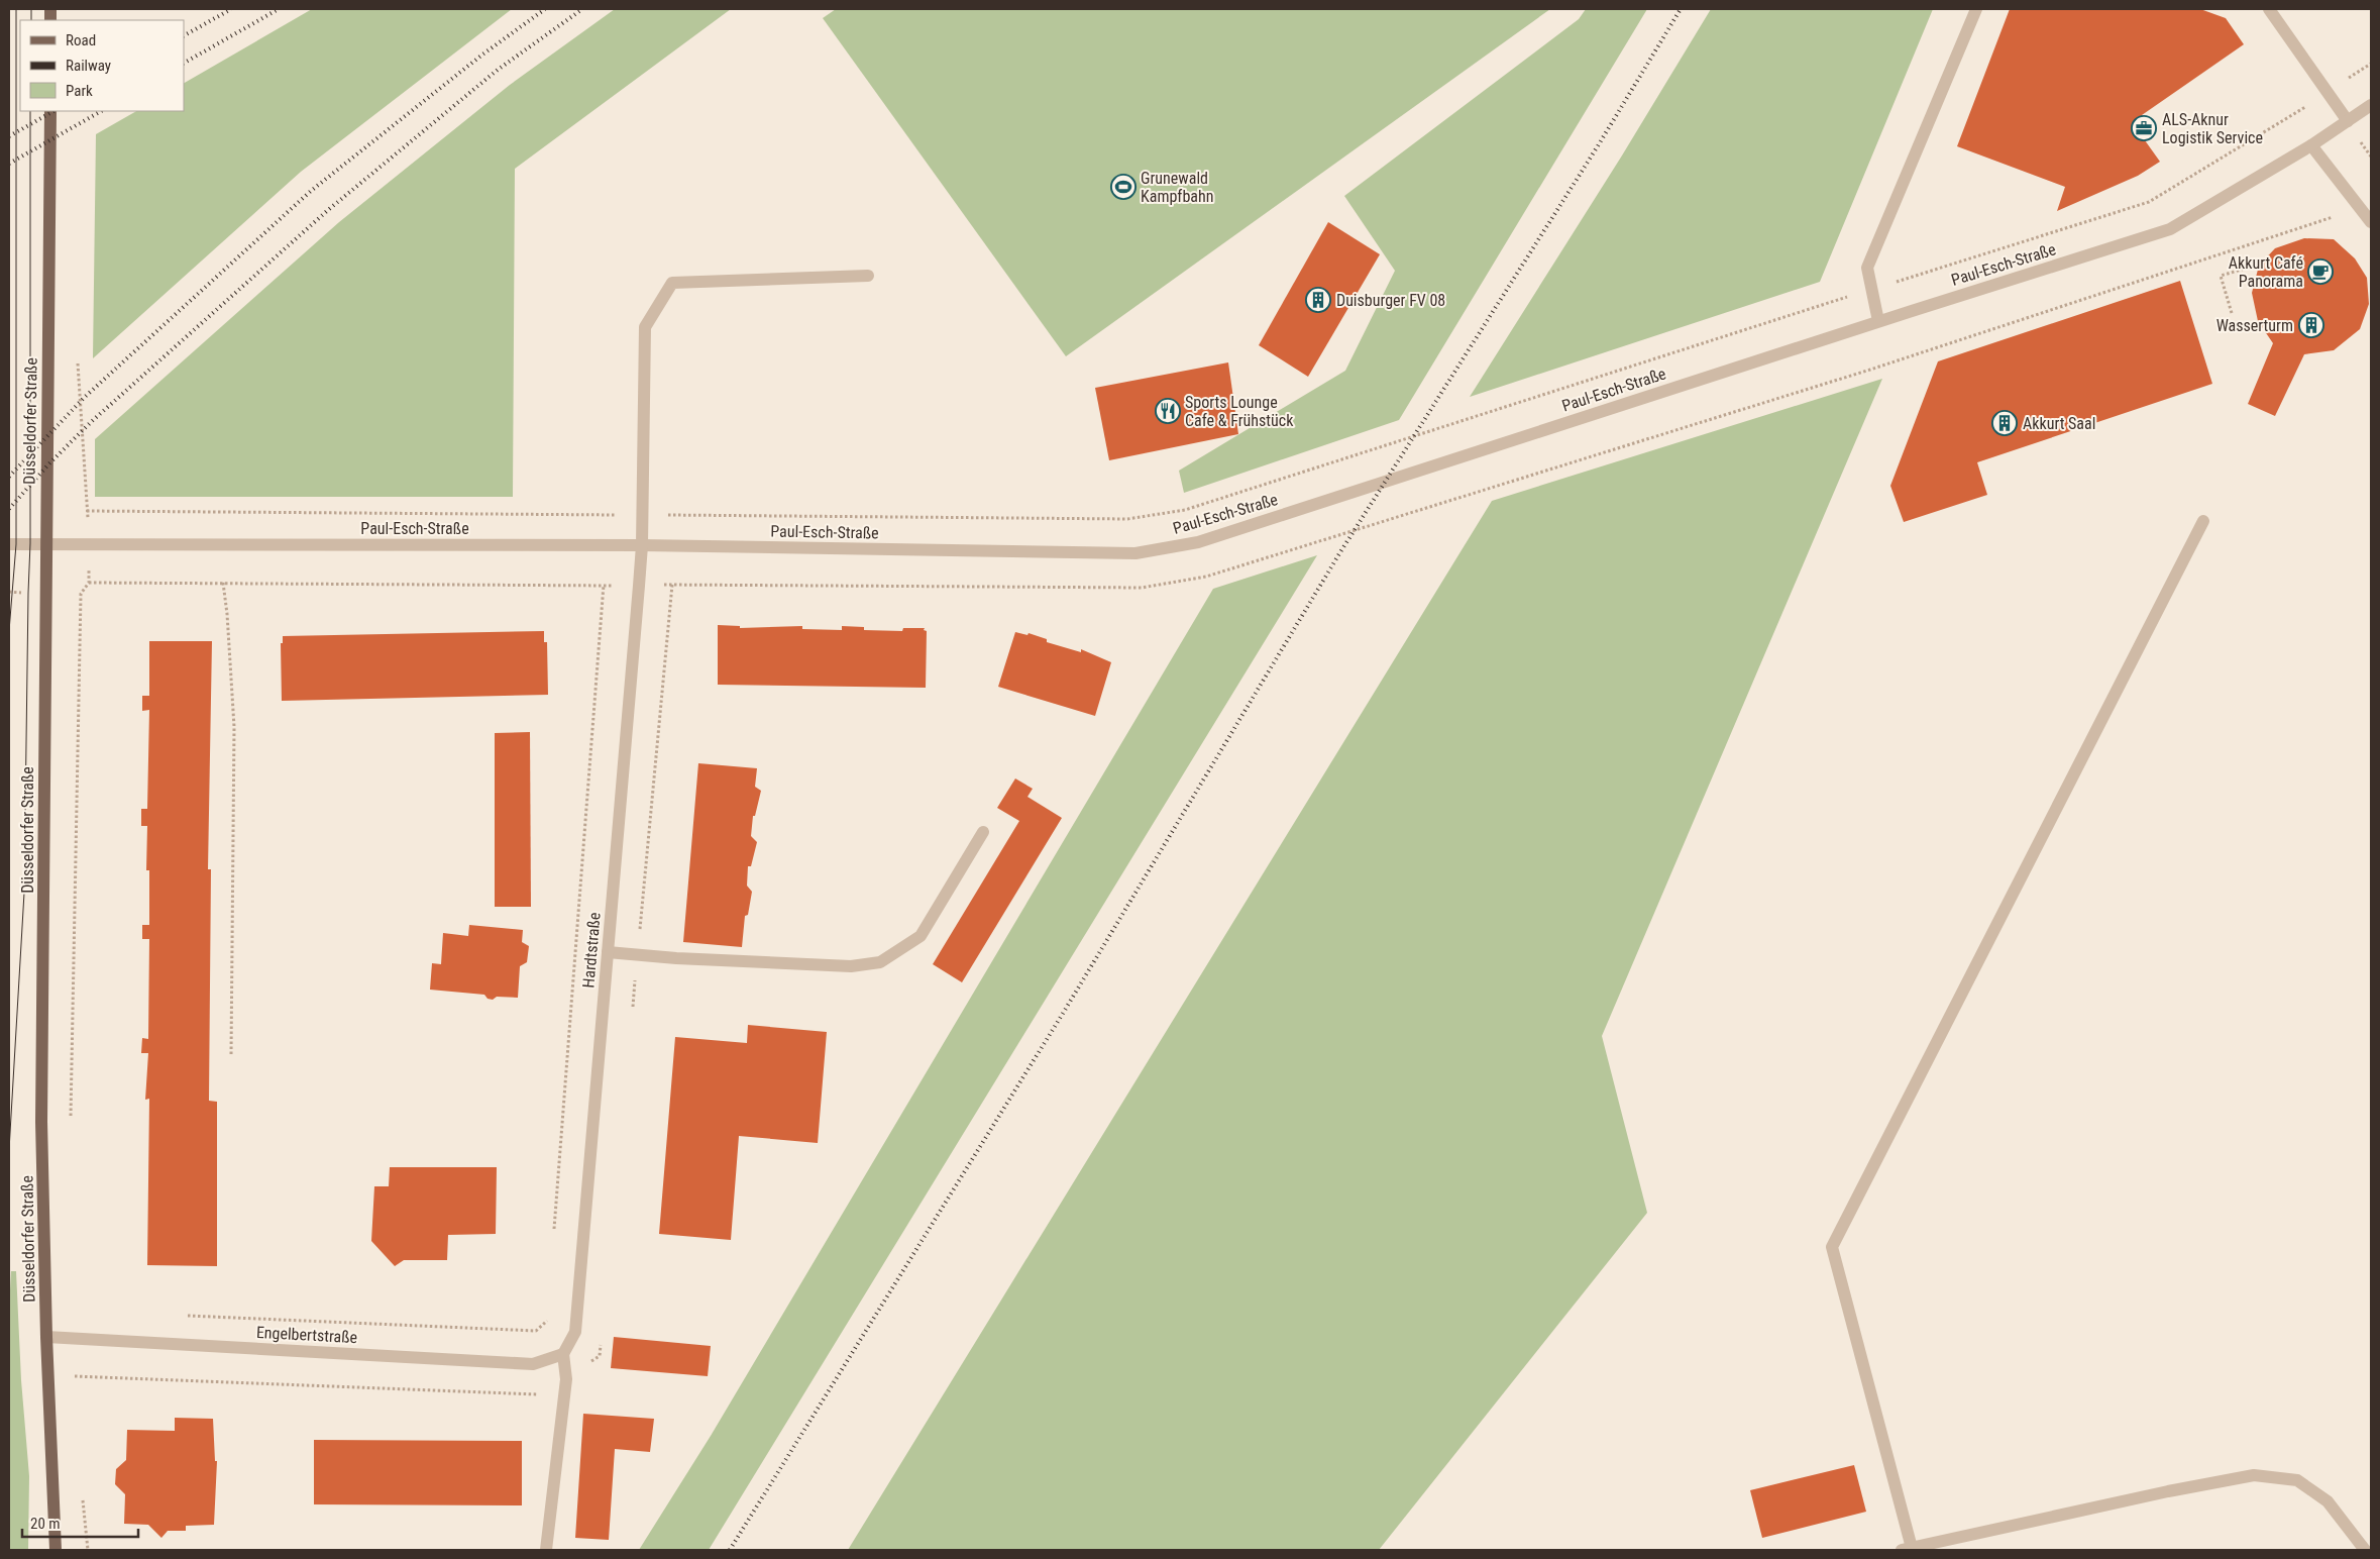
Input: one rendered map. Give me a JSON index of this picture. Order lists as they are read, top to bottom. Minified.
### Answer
{"streets":{"main road":["Düsseldorfer Straße"],"street":["Paul-Esch-Straße","Hardtstraße","Engelbertstraße"]},"crossings":[["Paul-Esch-Straße","Düsseldorfer Straße"],["Paul-Esch-Straße","Hardtstraße"],["Düsseldorfer Straße","Engelbertstraße"],["Hardtstraße","Engelbertstraße"]],"places":{"office":["ALS-Aknur Logistik Service"],"sports":["Grunewald Kampfbahn"],"cafe":["Akkurt Café Panorama"],"building":["Duisburger FV 08","Wasserturm","Akkurt Saal"],"restaurant":["Sports Lounge Cafe & Frühstück"]},"legend":["Road","Railway","Park"],"scale_bar":"20 m"}
